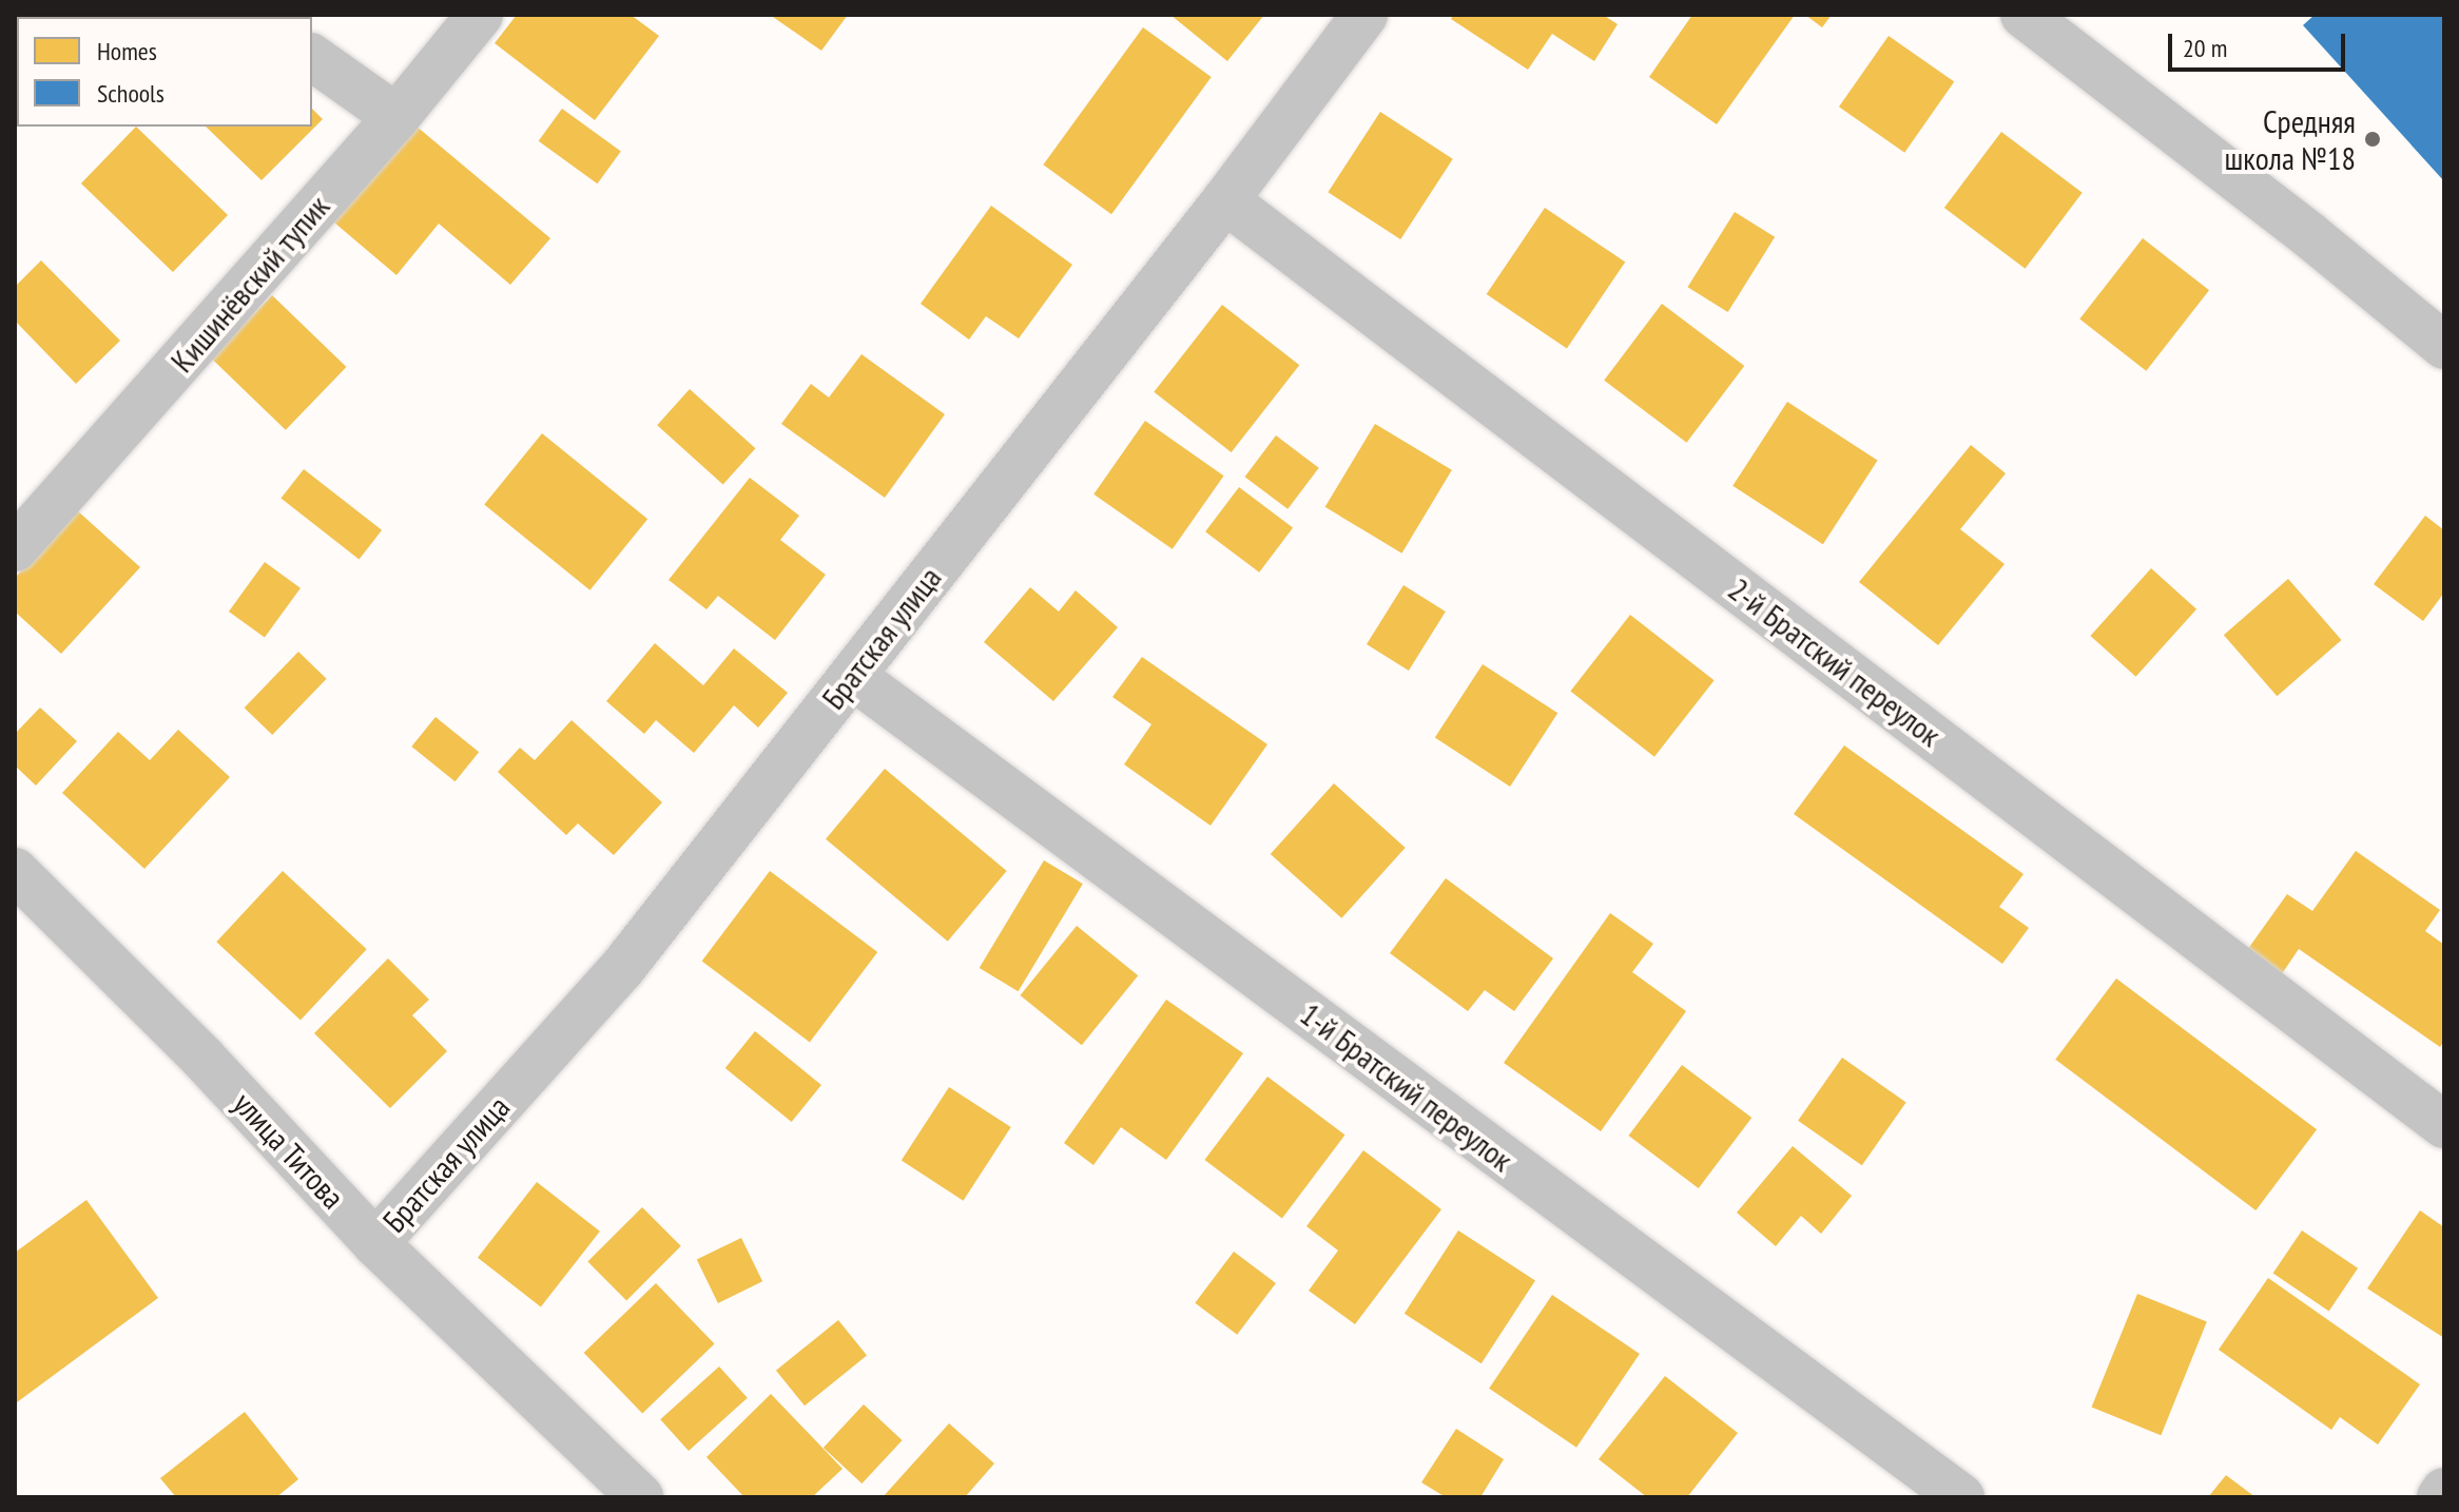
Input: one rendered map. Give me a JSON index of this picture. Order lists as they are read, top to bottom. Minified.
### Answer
{"streets":{"street":["Кишинёвский тупик","Братская улица","2-й Братский переулок","1-й Братский переулок","улица Титова"]},"crossings":[["Братская улица","2-й Братский переулок"],["Братская улица","1-й Братский переулок"],["Братская улица","улица Титова"]],"places":["Средняя школа №18"],"legend":["Homes","Schools"],"scale_bar":"20 m"}
